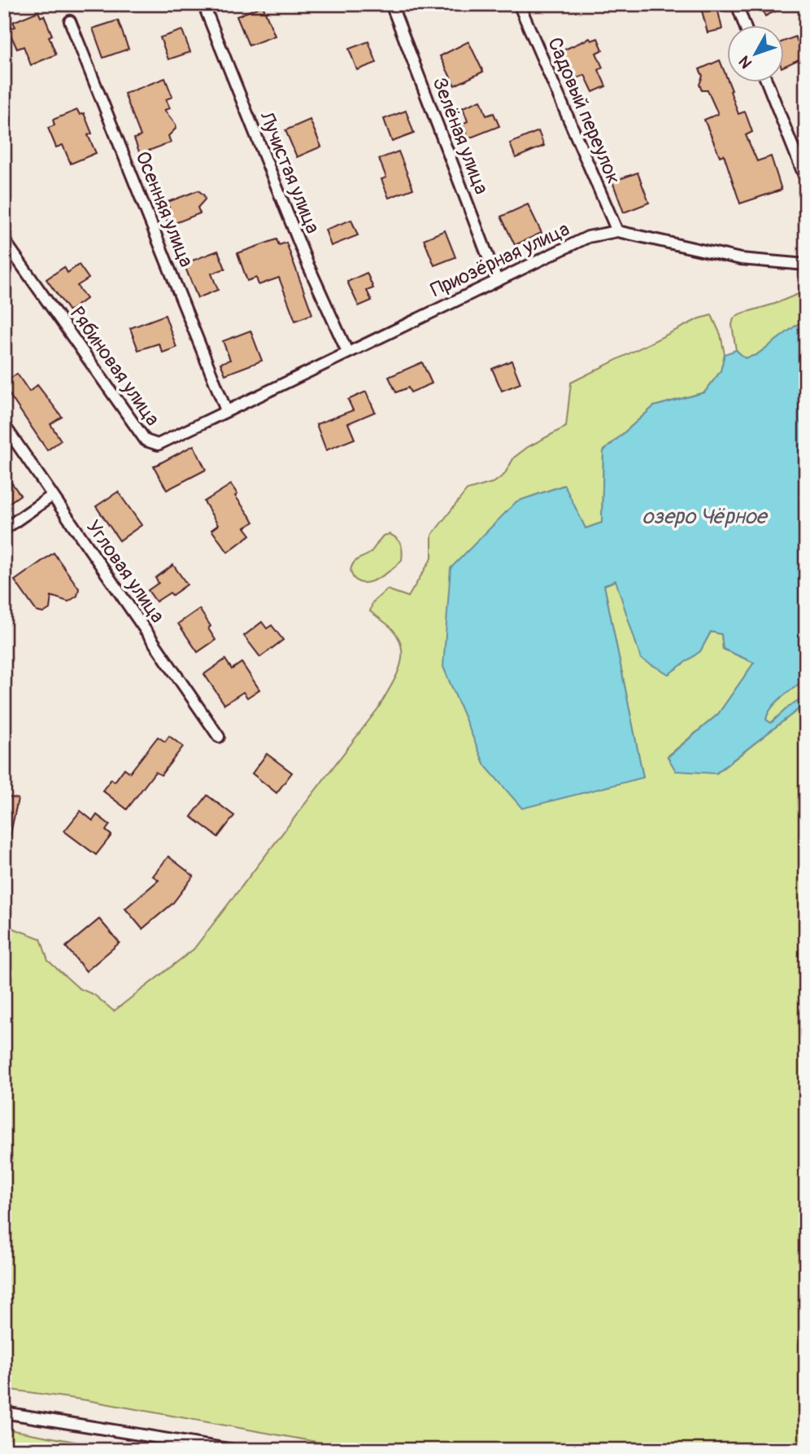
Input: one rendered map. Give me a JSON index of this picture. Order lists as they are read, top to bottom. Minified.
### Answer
{"streets":{"street":["Садовый переулок","Зелёная улица","Лучистая улица","Осенняя улица","Приозёрная улица","Рябиновая улица","Угловая улица"]},"crossings":[["Садовый переулок","Приозёрная улица"],["Зелёная улица","Приозёрная улица"],["Лучистая улица","Приозёрная улица"],["Осенняя улица","Приозёрная улица"],["Осенняя улица","Рябиновая улица"],["Приозёрная улица","Рябиновая улица"]],"water":["озеро Чёрное"],"north":"bottom left"}
